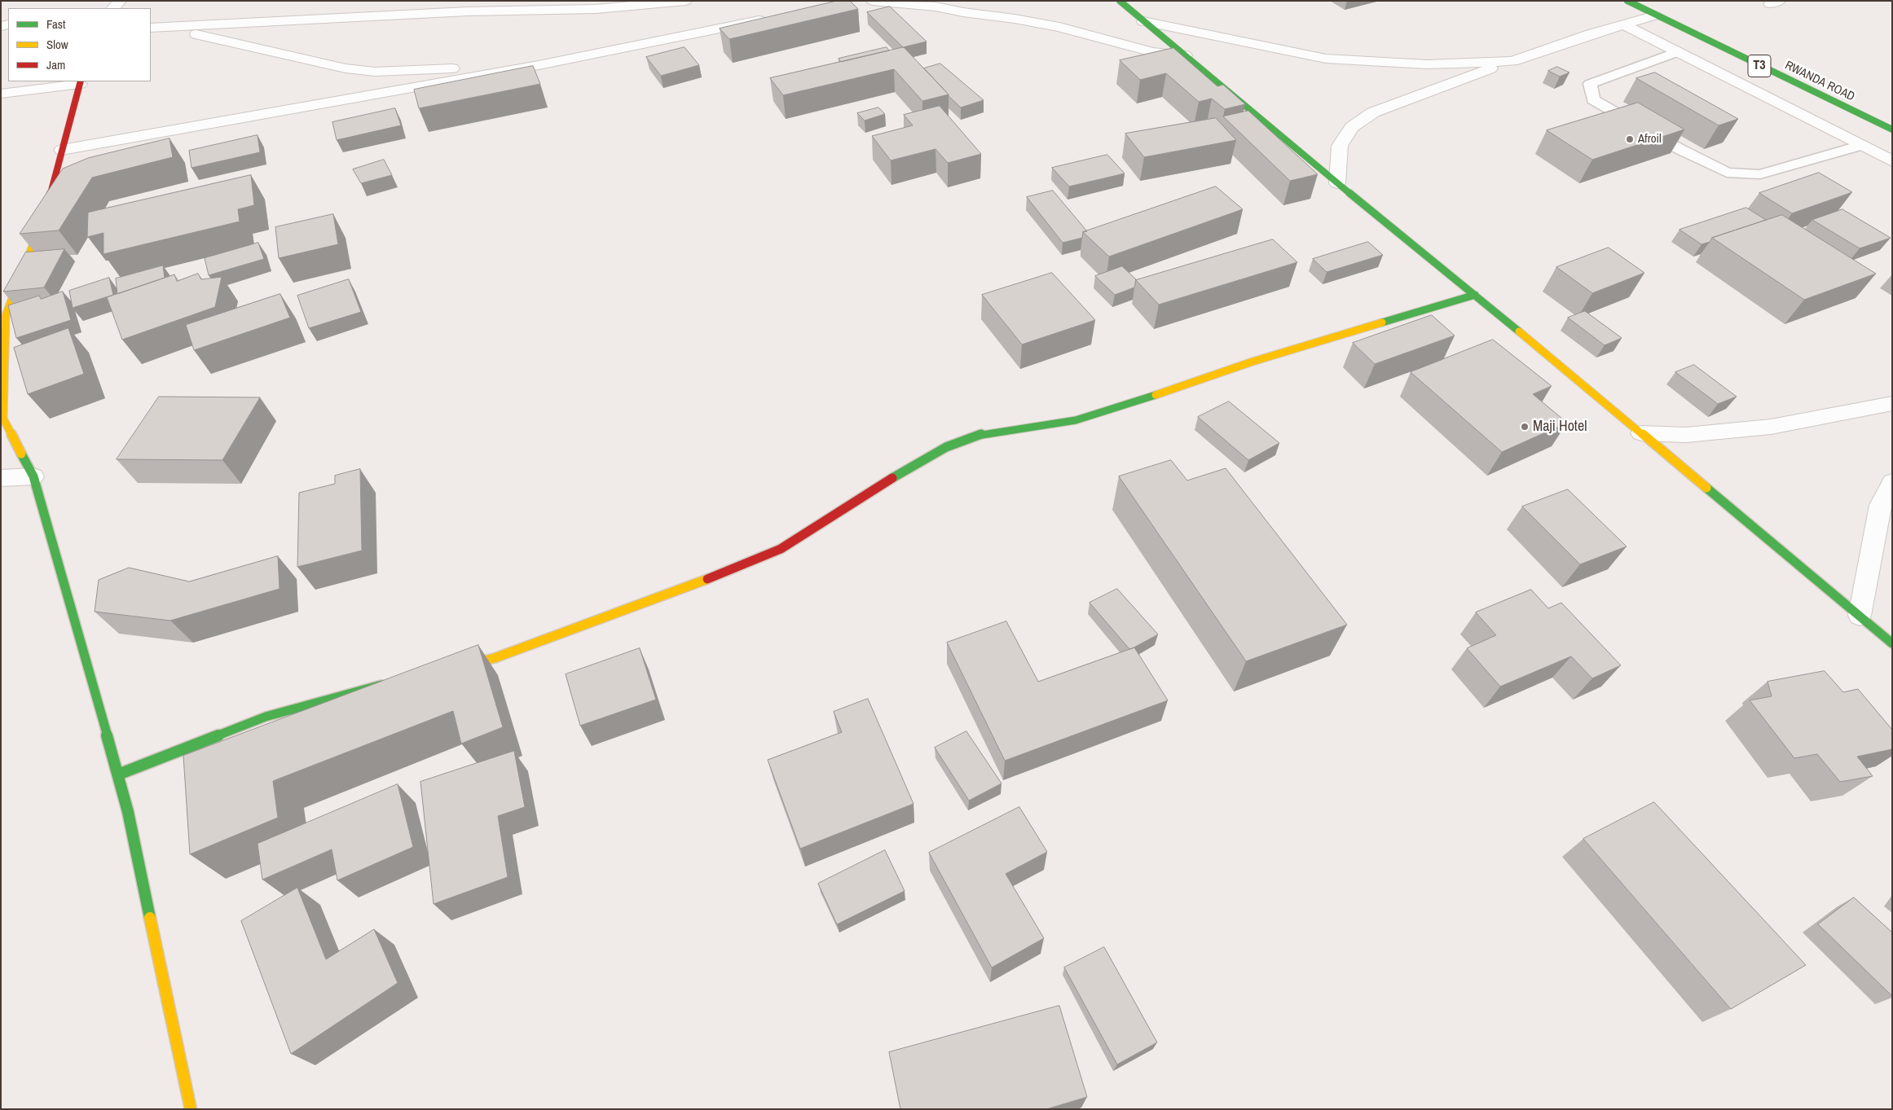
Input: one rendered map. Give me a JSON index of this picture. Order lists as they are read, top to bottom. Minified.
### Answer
{"streets":{"main road":["T3","RWANDA ROAD"]},"places":["Afroil","Maji Hotel"],"legend":["Fast","Slow","Jam"]}
